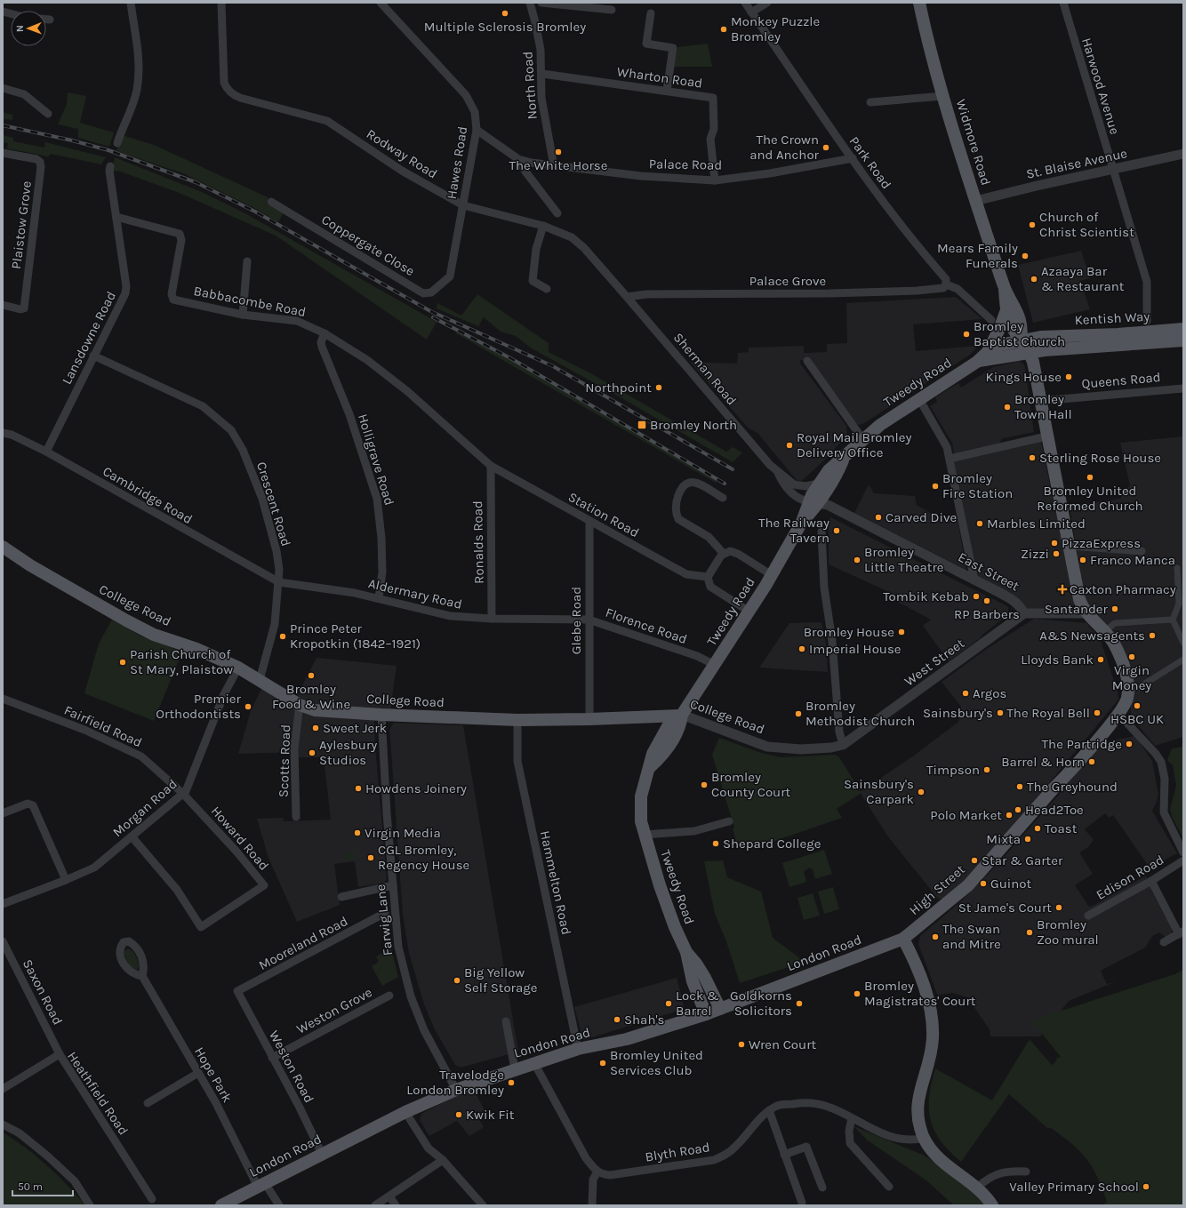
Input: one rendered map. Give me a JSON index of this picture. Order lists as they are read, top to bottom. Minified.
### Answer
{"streets":{"main road":["Widmore Road","Kentish Way","Tweedy Road","College Road","High Street","London Road"],"street":["Wharton Road","North Road","Harwood Avenue","Rodway Road","Hawes Road","Park Road","St. Blaise Avenue","Palace Road","Plaistow Grove","Coppergate Close","Palace Grove","Babbacombe Road","Lansdowne Road","Sherman Road","Queens Road","Holligrave Road","Cambridge Road","Crescent Road","Station Road","Ronalds Road","East Street","Aldermary Road","Glebe Road","Florence Road","West Street","Fairfield Road","Scotts Road","Morgan Road","Howard Road","Edison Road","Hammelton Road","Farwig Lane","Mooreland Road","Saxon Road","Weston Grove","Weston Road","Hope Park","Heathfield Road","Blyth Road"]},"crossings":[["Wharton Road","North Road"],["Wharton Road","Palace Road"],["North Road","Palace Road"],["Harwood Avenue","St. Blaise Avenue"],["Widmore Road","St. Blaise Avenue"],["Widmore Road","Kentish Way"],["Widmore Road","Queens Road"],["Widmore Road","Tweedy Road"],["Rodway Road","Hawes Road"],["Rodway Road","Palace Grove"],["Rodway Road","Sherman Road"],["Hawes Road","Coppergate Close"],["Park Road","Palace Road"],["Park Road","Palace Grove"],["Palace Grove","Sherman Road"],["Babbacombe Road","Lansdowne Road"],["Babbacombe Road","Holligrave Road"],["Babbacombe Road","Station Road"],["Babbacombe Road","Ronalds Road"],["Kentish Way","Tweedy Road"],["Lansdowne Road","Cambridge Road"],["Lansdowne Road","Crescent Road"],["Sherman Road","Tweedy Road"],["Sherman Road","East Street"],["Tweedy Road","East Street"],["Tweedy Road","College Road"],["Tweedy Road","Florence Road"],["Tweedy Road","London Road"],["Holligrave Road","Aldermary Road"],["Cambridge Road","Crescent Road"],["Cambridge Road","Aldermary Road"],["Crescent Road","Aldermary Road"],["Crescent Road","College Road"],["Station Road","Ronalds Road"],["Station Road","Glebe Road"],["Ronalds Road","Aldermary Road"],["East Street","West Street"],["Aldermary Road","Glebe Road"],["Aldermary Road","Florence Road"],["College Road","Glebe Road"],["College Road","West Street"],["College Road","Scotts Road"],["College Road","Morgan Road"],["College Road","Hammelton Road"],["College Road","Farwig Lane"],["Glebe Road","Florence Road"],["Fairfield Road","Morgan Road"],["Fairfield Road","Howard Road"],["Morgan Road","Howard Road"],["Hammelton Road","London Road"],["High Street","London Road"],["Farwig Lane","London Road"],["Mooreland Road","Weston Road"],["London Road","Weston Road"],["London Road","Hope Park"],["Saxon Road","Heathfield Road"],["Weston Grove","Weston Road"]],"places":{"other":["Multiple Sclerosis Bromley","Monkey Puzzle Bromley","The Crown and Anchor","The White Horse","Church of Christ Scientist","Mears Family Funerals","Azaaya Bar & Restaurant","Bromley Baptist Church","Kings House","Northpoint","Bromley Town Hall","Royal Mail Bromley Delivery Office","Sterling Rose House","Bromley United Reformed Church","Bromley Fire Station","Carved Dive","Marbles Limited","The Railway Tavern","PizzaExpress","Zizzi","Bromley Little Theatre","Franco Manca","Tombik Kebab","RP Barbers","Santander","Bromley House","A&S Newsagents","Prince Peter Kropotkin (1842–1921)","Imperial House","Virgin Money","Lloyds Bank","Parish Church of St Mary, Plaistow","Bromley Food & Wine","Argos","HSBC UK","Premier Orthodontists","Sainsbury's","The Royal Bell","Bromley Methodist Church","Sweet Jerk","The Partridge","Aylesbury Studios","Barrel & Horn","Timpson","Bromley County Court","The Greyhound","Howdens Joinery","Sainsbury's Carpark","Head2Toe","Polo Market","Toast","Virgin Media","Mixta","Shepard College","CGL Bromley, Regency House","Star & Garter","Guinot","St Jame's Court","Bromley Zoo mural","The Swan and Mitre","Big Yellow Self Storage","Bromley Magistrates' Court","Lock & Barrel","Goldkorns Solicitors","Shah's","Wren Court","Bromley United Services Club","Travelodge London Bromley","Kwik Fit","Valley Primary School"],"transit":["Bromley North"],"health":["Caxton Pharmacy"]},"scale_bar":"50 m","north":"left"}
